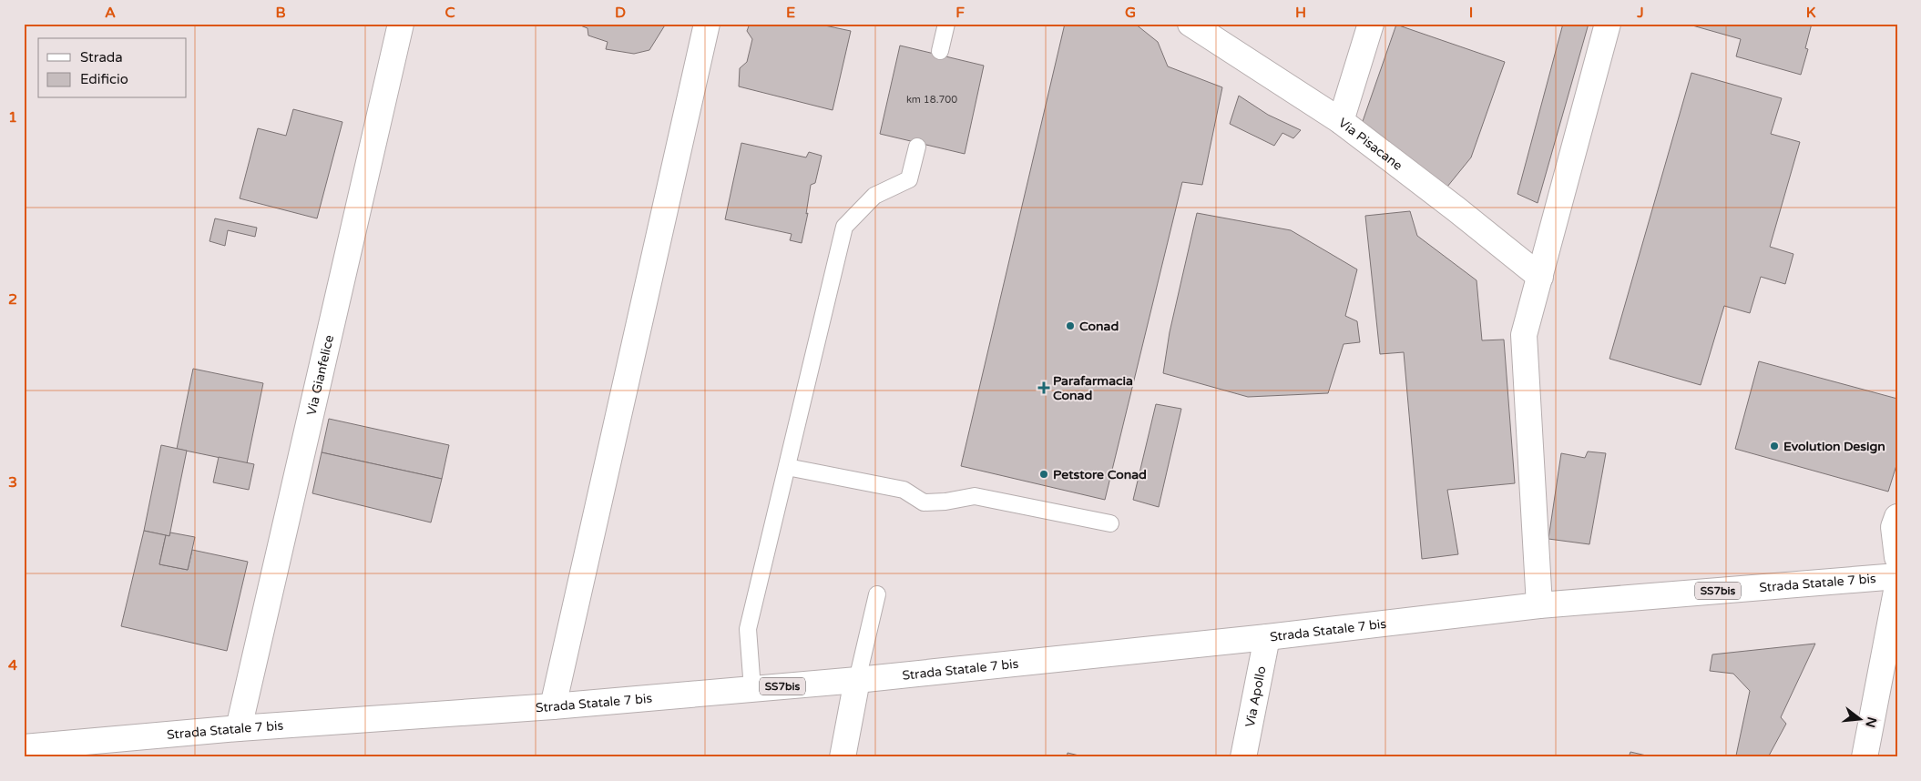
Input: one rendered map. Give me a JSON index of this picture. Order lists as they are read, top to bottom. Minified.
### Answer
{"streets":{"street":["Via Pisacane","Via Gianfelice","Strada Statale 7 bis","SS7bis","Via Apollo"]},"crossings":[["Via Gianfelice","Strada Statale 7 bis"],["Strada Statale 7 bis","Via Apollo"]],"places":{"other":["Conad","Evolution Design","Petstore Conad"],"health":["Parafarmacia Conad"]},"house_numbers":["km 18.700"],"legend":["Strada","Edificio"],"north":"right","grid":{"columns":["A","B","C","D","E","F","G","H","I","J","K"],"rows":["1","2","3","4"]}}
